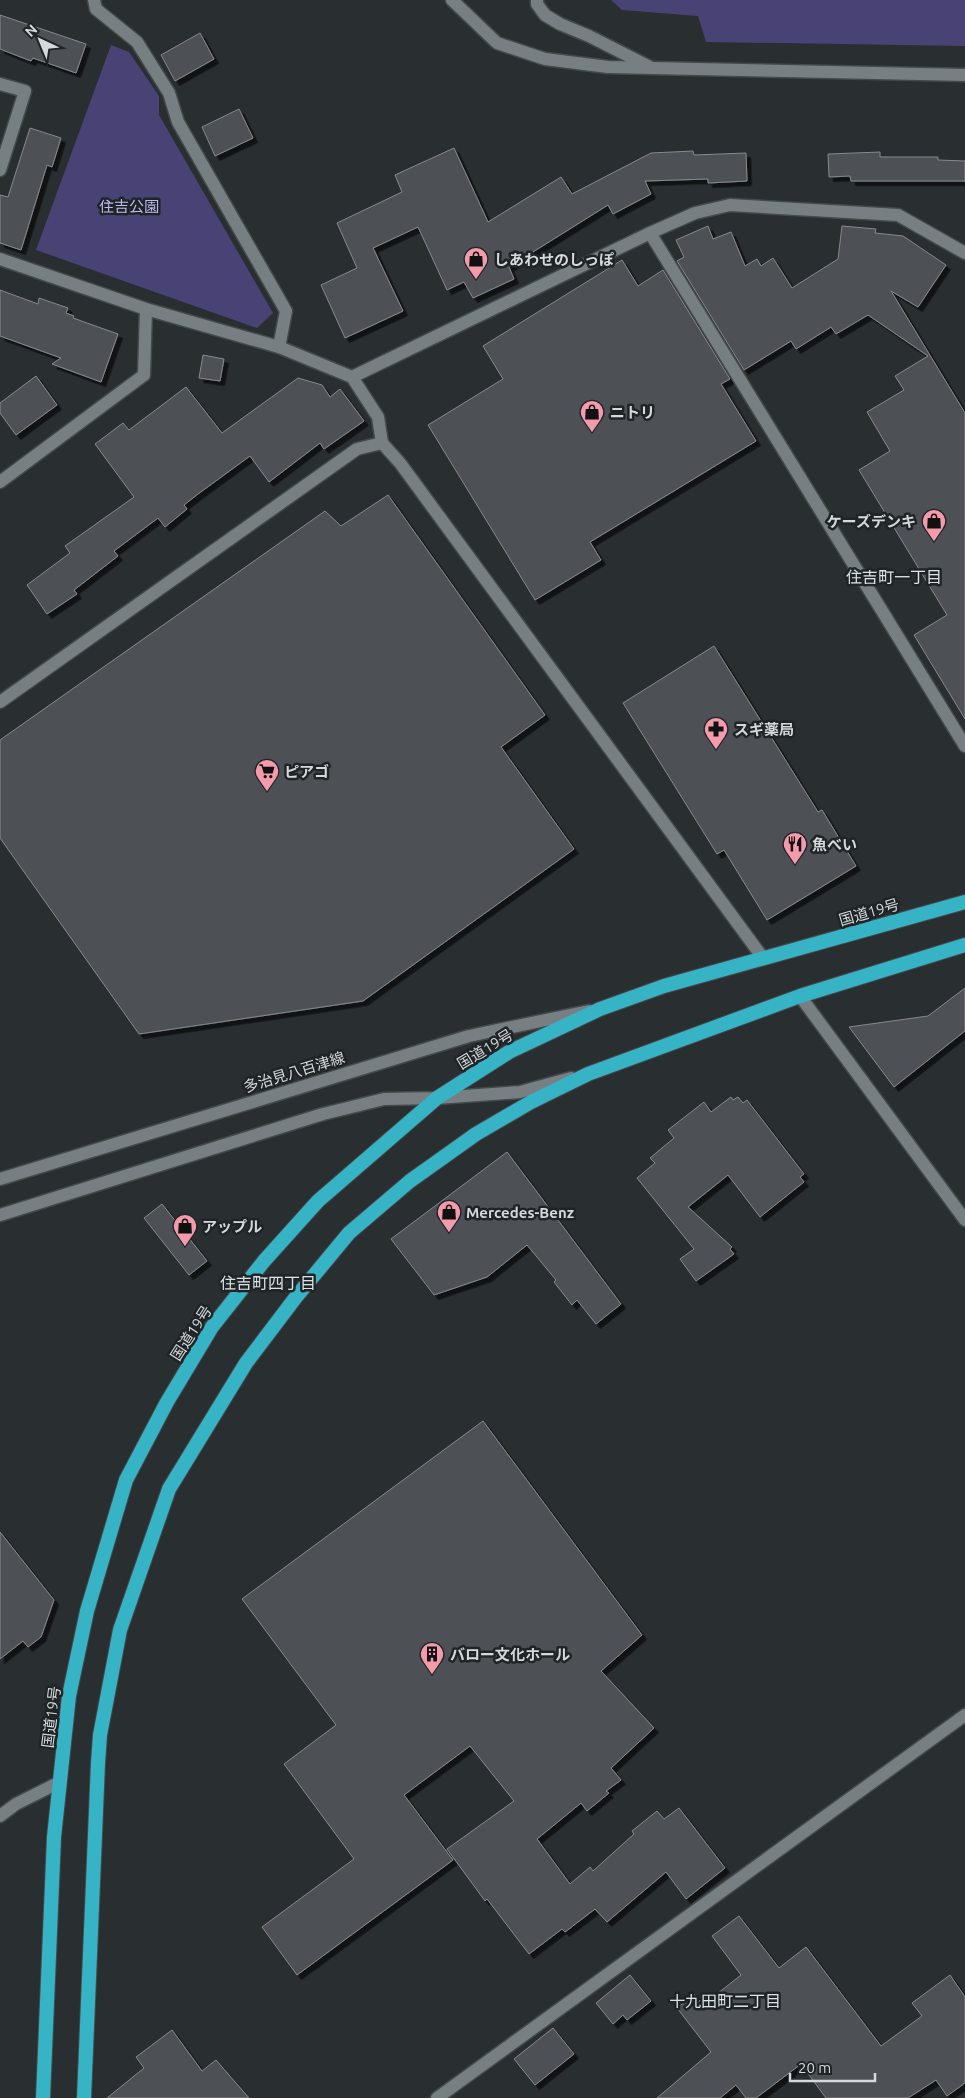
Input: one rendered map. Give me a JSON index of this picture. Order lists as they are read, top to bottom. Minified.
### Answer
{"streets":{"highway":["国道19号"],"street":["多治見八百津線"]},"crossings":[["国道19号","多治見八百津線"]],"districts":["住吉町一丁目","住吉町四丁目","十九田町二丁目"],"parks":["住吉公園"],"places":{"shop":["しあわせのしっぽ","ニトリ","ケーズデンキ","Mercedes-Benz","アップル"],"pharmacy":["スギ薬局"],"supermarket":["ピアゴ"],"restaurant":["魚べい"],"building":["バロー文化ホール"]},"scale_bar":"20 m","north":"top left"}
